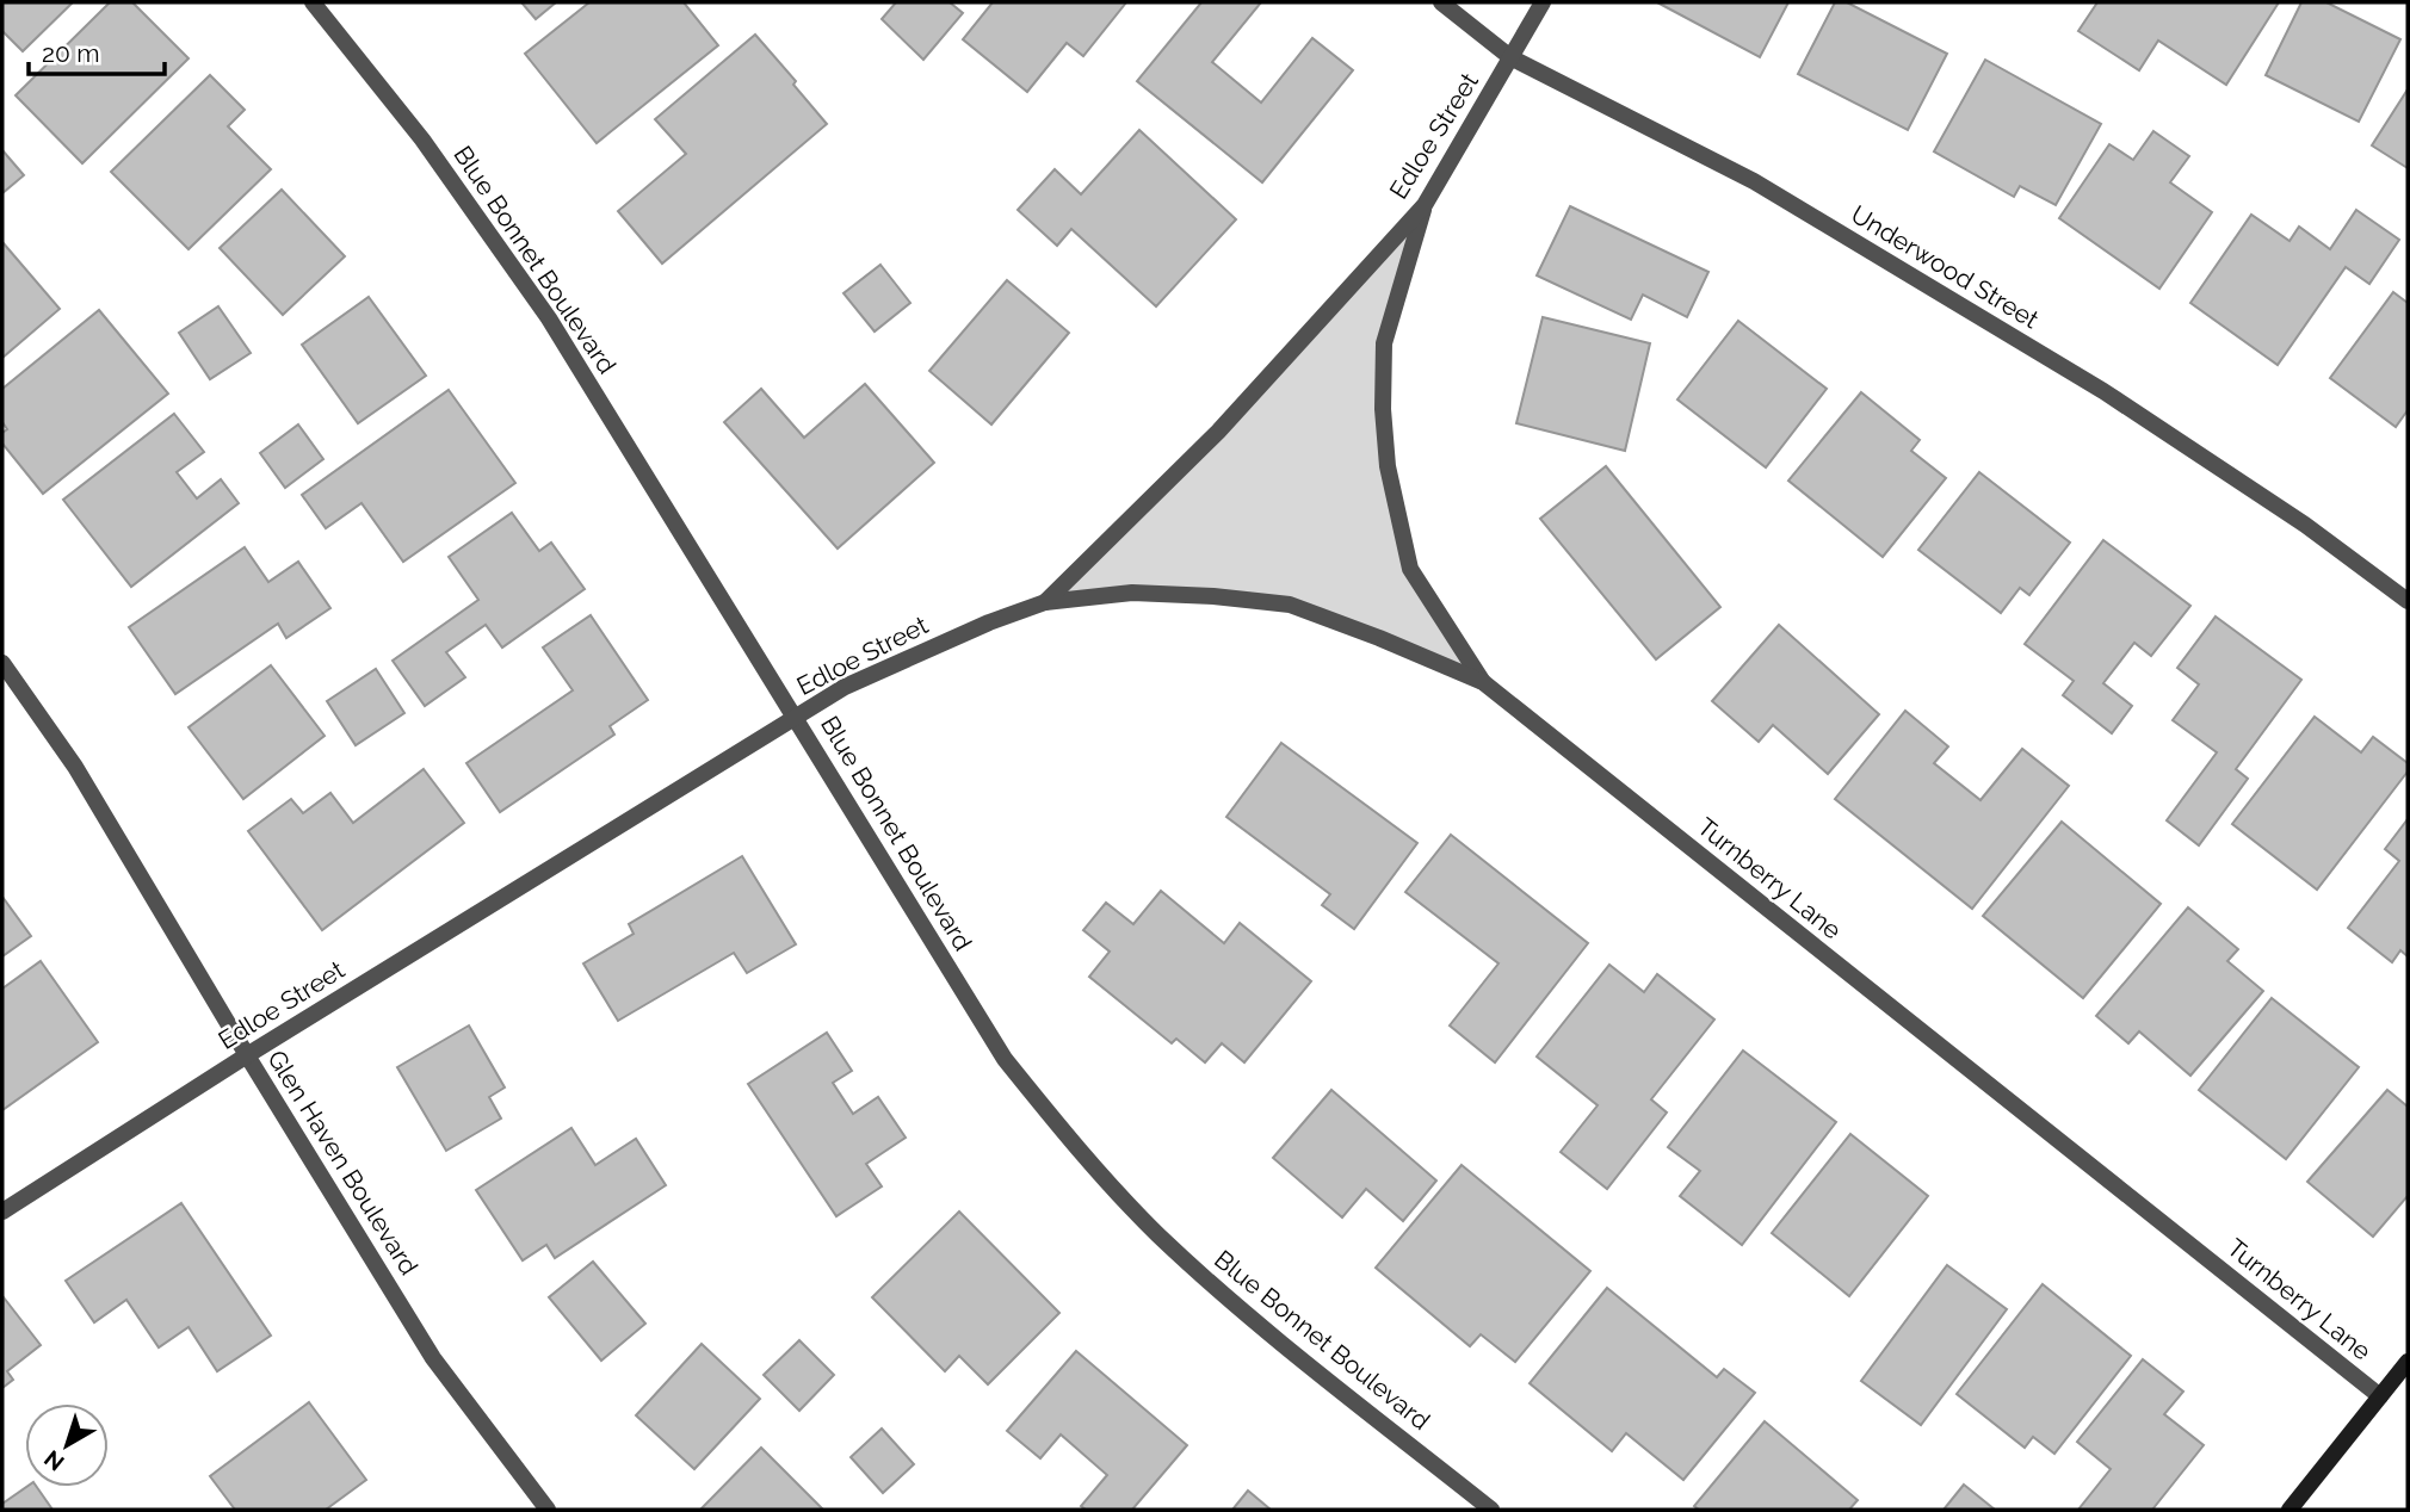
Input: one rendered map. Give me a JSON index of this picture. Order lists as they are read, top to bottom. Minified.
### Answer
{"streets":{"street":["Edloe Street","Blue Bonnet Boulevard","Underwood Street","Turnberry Lane","Glen Haven Boulevard"]},"crossings":[["Edloe Street","Blue Bonnet Boulevard"],["Edloe Street","Underwood Street"],["Edloe Street","Turnberry Lane"],["Edloe Street","Glen Haven Boulevard"]],"scale_bar":"20 m","north":"bottom left"}
